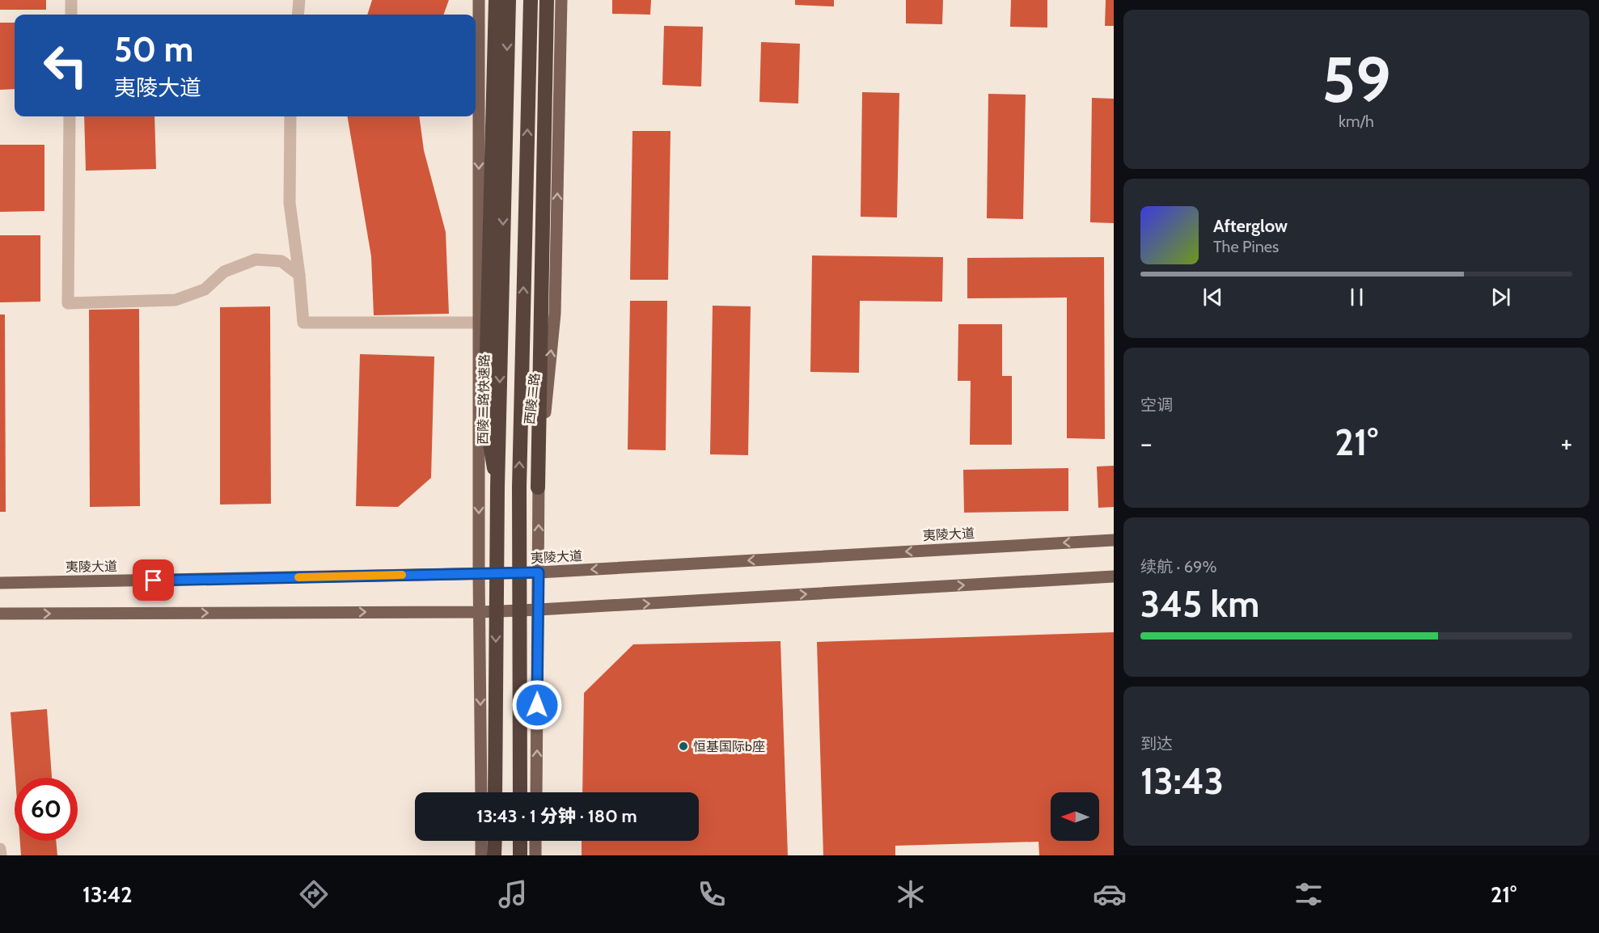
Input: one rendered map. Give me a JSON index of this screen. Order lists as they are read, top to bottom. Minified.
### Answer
{"streets":{"highway":["西陵二路快速路"],"main road":["西陵二路","夷陵大道"]},"crossings":[["西陵二路","夷陵大道"]],"places":["恒基国际b座"],"north":"left","page":{"tile":[["59","km/h"],"空调",["续航 · 69%","345 km"],["到达","13:43"]],"turn":["50 m","夷陵大道"],"song":["Afterglow","The Pines"],"heat":["−","21°","+"],"limit":"60","trip":"13:43 · 1 分钟 · 180 m","tabs":["13:42","21°"]}}
